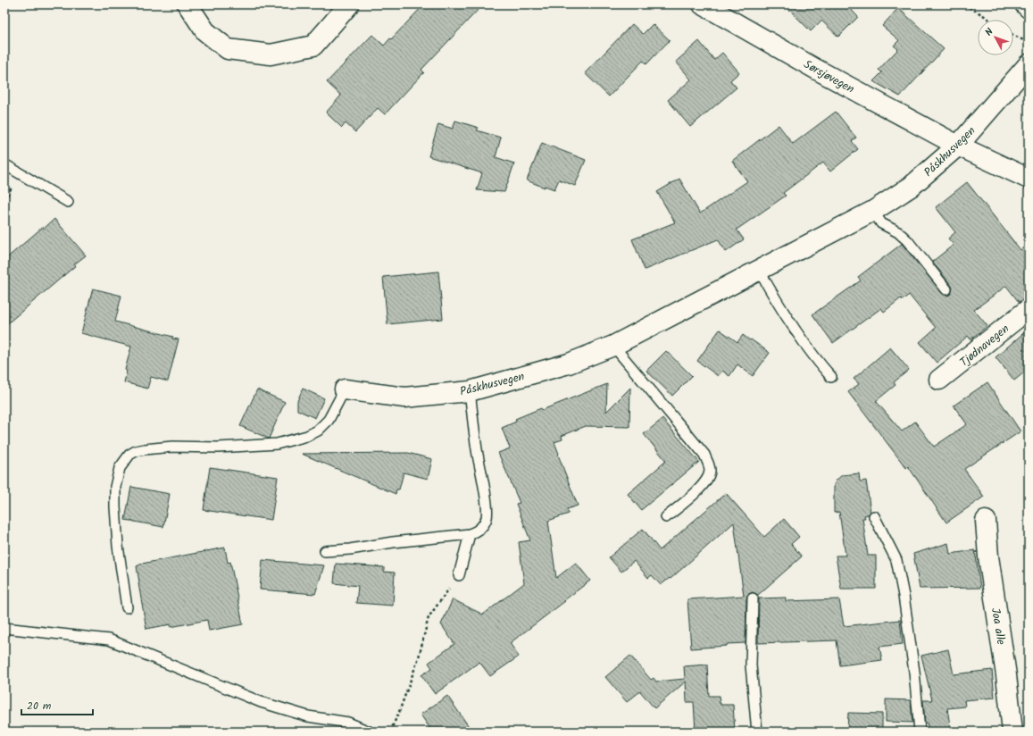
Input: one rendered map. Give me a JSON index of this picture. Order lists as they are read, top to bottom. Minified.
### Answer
{"streets":{"street":["Sørsjøvegen","Påskhusvegen","Tjødnavegen","Joa alle"]},"crossings":[["Sørsjøvegen","Påskhusvegen"]],"scale_bar":"20 m","north":"top left"}
